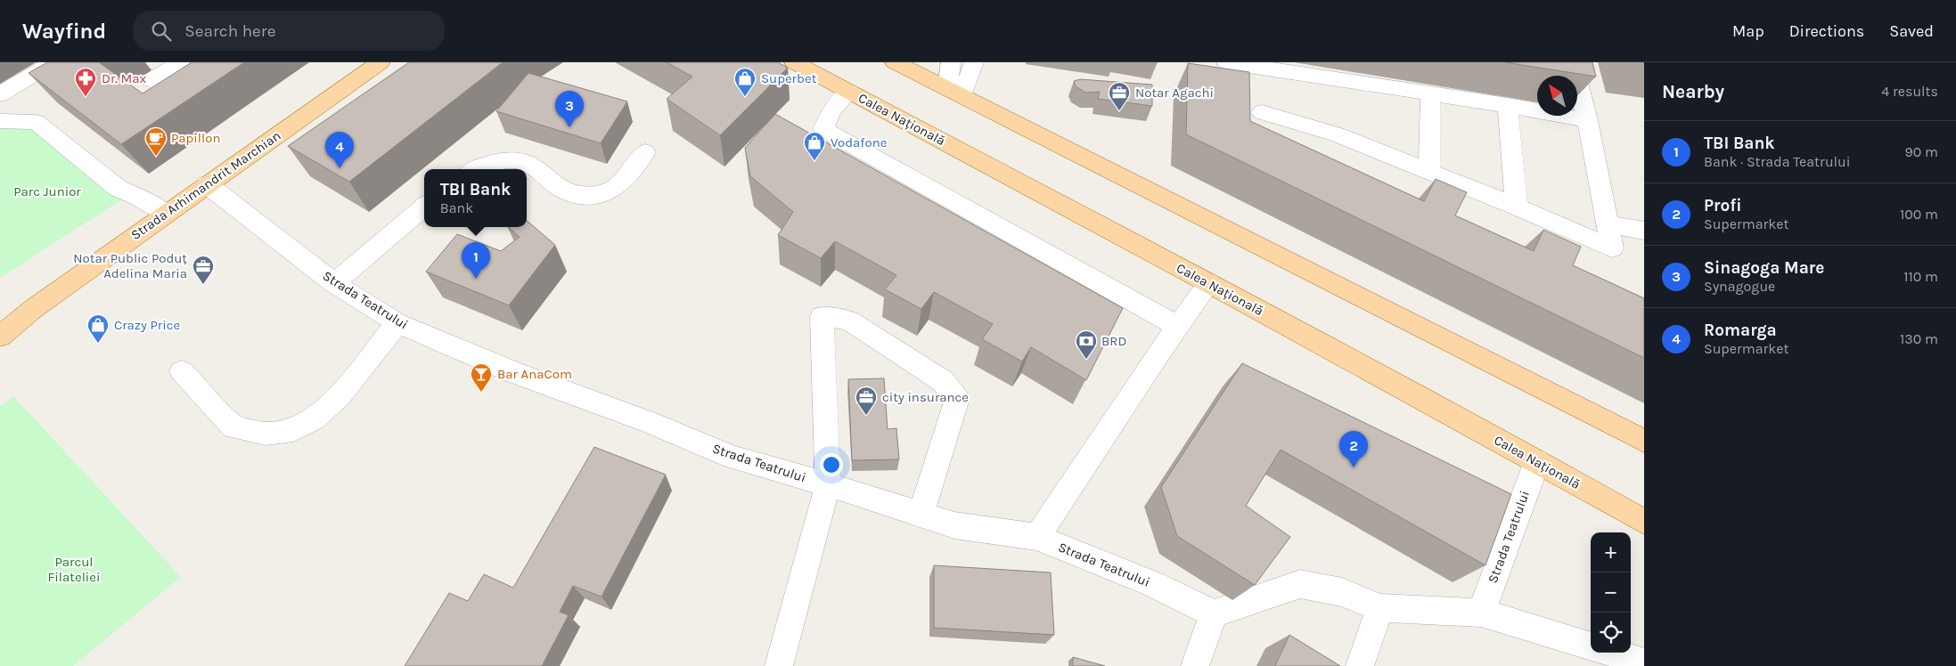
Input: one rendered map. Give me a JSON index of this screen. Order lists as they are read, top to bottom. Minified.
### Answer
{"streets":{"main road":["Calea Națională","Strada Arhimandrit Marchian"],"street":["Strada Teatrului"]},"crossings":[["Calea Națională","Strada Teatrului"],["Strada Arhimandrit Marchian","Strada Teatrului"]],"parks":["Parc Junior","Parcul Filateliei"],"places":{"pharmacy":["Dr. Max"],"shop":["Superbet","Vodafone","Crazy Price"],"office":["Notar Agachi","Notar Public Poduț Adelina Maria","city insurance"],"cafe":["Papillon"],"bank":["BRD"],"bar":["Bar AnaCom"]},"north":"top left","page":{"header":"Wayfind","search":"Search here","nav":["Map","Directions","Saved"],"heading":["Nearby","4 results"],"pins":["3","4","1","2"],"list":[{"mark":"1","name":"TBI Bank","note":"Bank · Strada Teatrului","value":"90 m"},{"mark":"2","name":"Profi","note":"Supermarket","value":"100 m"},{"mark":"3","name":"Sinagoga Mare","note":"Synagogue","value":"110 m"},{"mark":"4","name":"Romarga","note":"Supermarket","value":"130 m"}],"popup":["TBI Bank","Bank"],"map_buttons":["+","−"]}}
